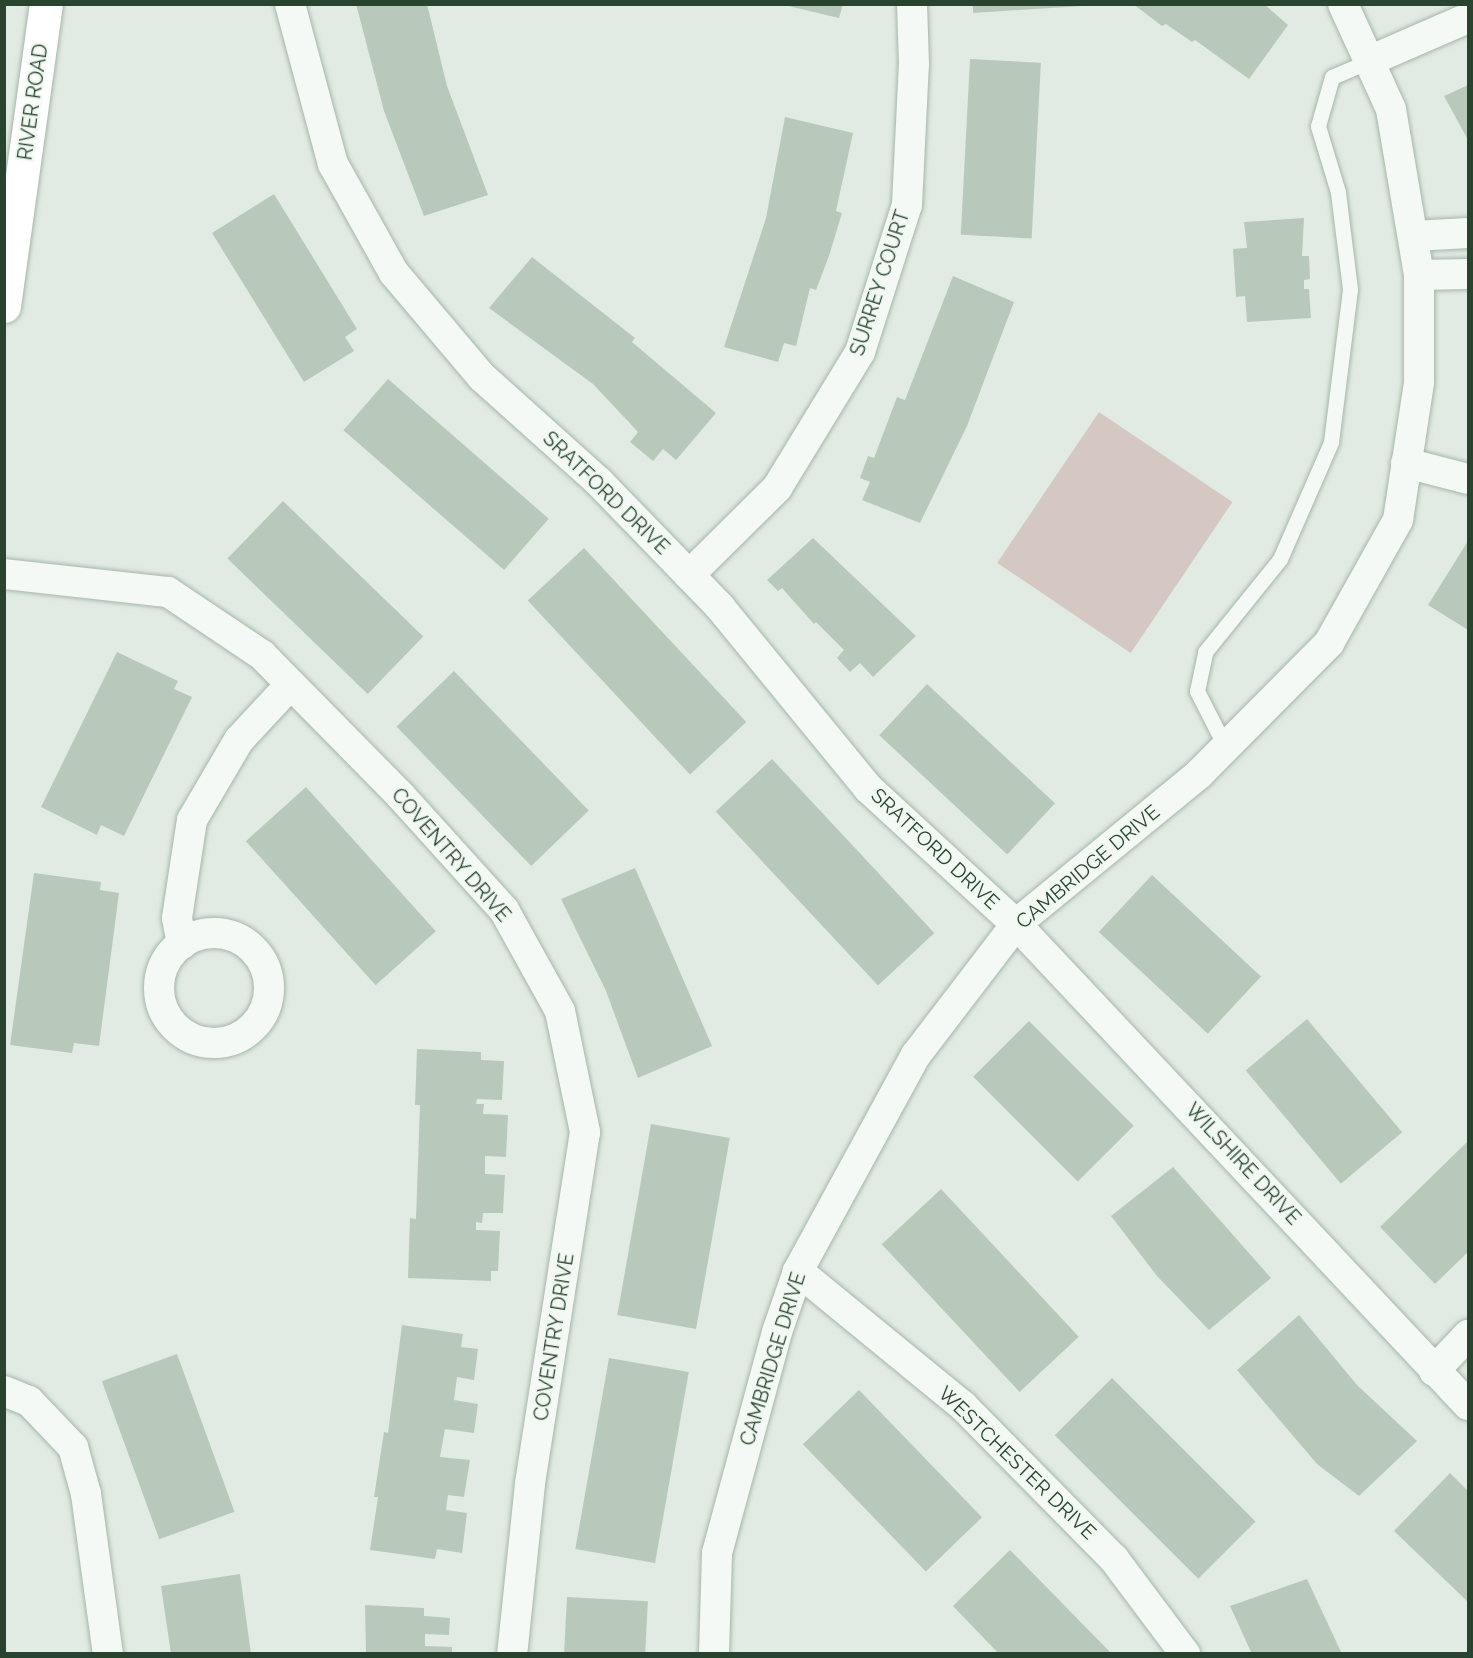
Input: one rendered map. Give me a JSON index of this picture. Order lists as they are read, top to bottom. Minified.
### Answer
{"streets":{"street":["RIVER ROAD","SURREY COURT","SRATFORD DRIVE","COVENTRY DRIVE","CAMBRIDGE DRIVE","WILSHIRE DRIVE","WESTCHESTER DRIVE"]},"crossings":[["SURREY COURT","SRATFORD DRIVE"],["SRATFORD DRIVE","CAMBRIDGE DRIVE"],["SRATFORD DRIVE","WILSHIRE DRIVE"],["CAMBRIDGE DRIVE","WILSHIRE DRIVE"],["CAMBRIDGE DRIVE","WESTCHESTER DRIVE"]]}
